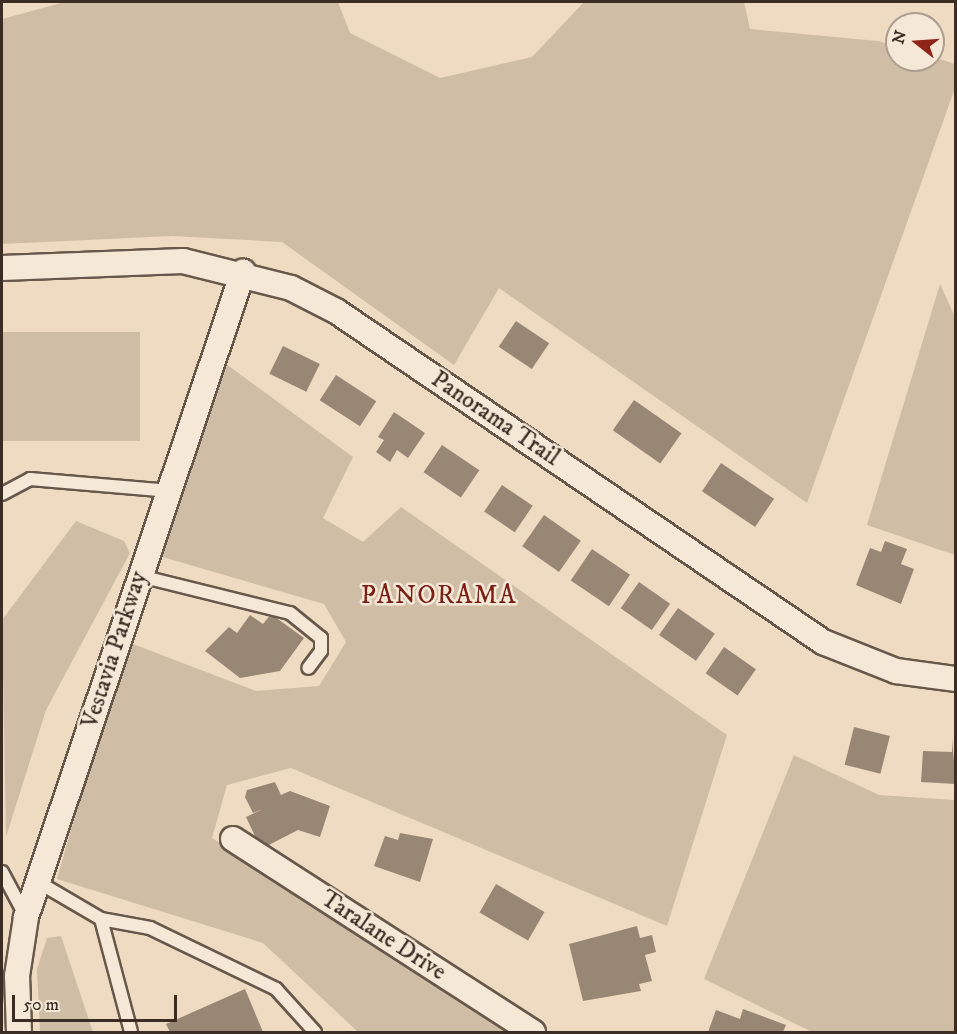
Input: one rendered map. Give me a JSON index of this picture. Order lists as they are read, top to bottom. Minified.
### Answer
{"streets":{"street":["Panorama Trail","Vestavia Parkway","Taralane Drive"]},"crossings":[["Panorama Trail","Vestavia Parkway"]],"districts":["PANORAMA"],"scale_bar":"50 m","north":"left"}
